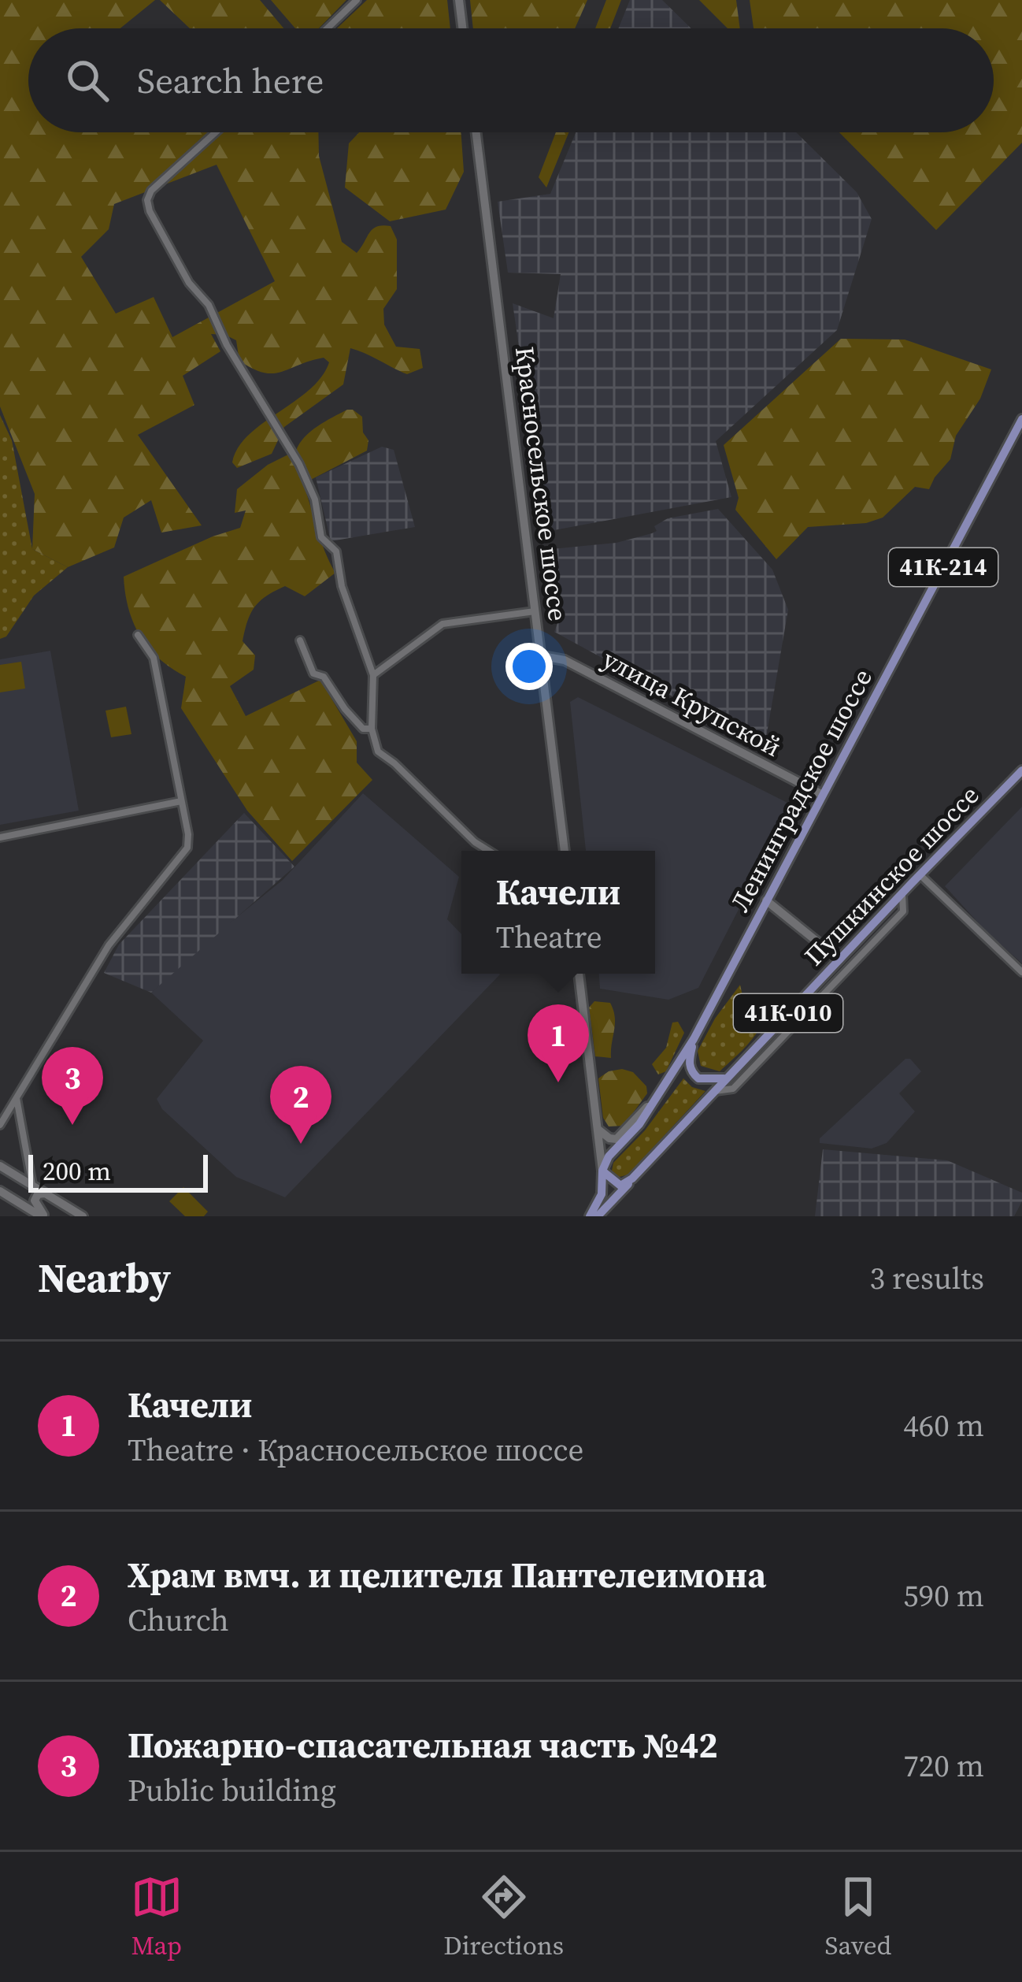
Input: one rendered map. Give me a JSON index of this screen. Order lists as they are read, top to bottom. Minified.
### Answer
{"streets":{"main road":["Красносельское шоссе","41К-214","улица Крупской","Ленинградское шоссе","Пушкинское шоссе","41К-010"]},"crossings":[["Красносельское шоссе","улица Крупской"],["улица Крупской","Ленинградское шоссе"]],"scale_bar":"200 m","page":{"search":"Search here","popup":["Качели","Theatre"],"pins":["1","3","2"],"scale":"200 m","heading":["Nearby","3 results"],"list":[{"mark":"1","name":"Качели","note":"Theatre · Красносельское шоссе","value":"460 m"},{"mark":"2","name":"Храм вмч. и целителя Пантелеимона","note":"Church","value":"590 m"},{"mark":"3","name":"Пожарно-спасательная часть №42","note":"Public building","value":"720 m"}],"nav":["Map","Directions","Saved"]}}
